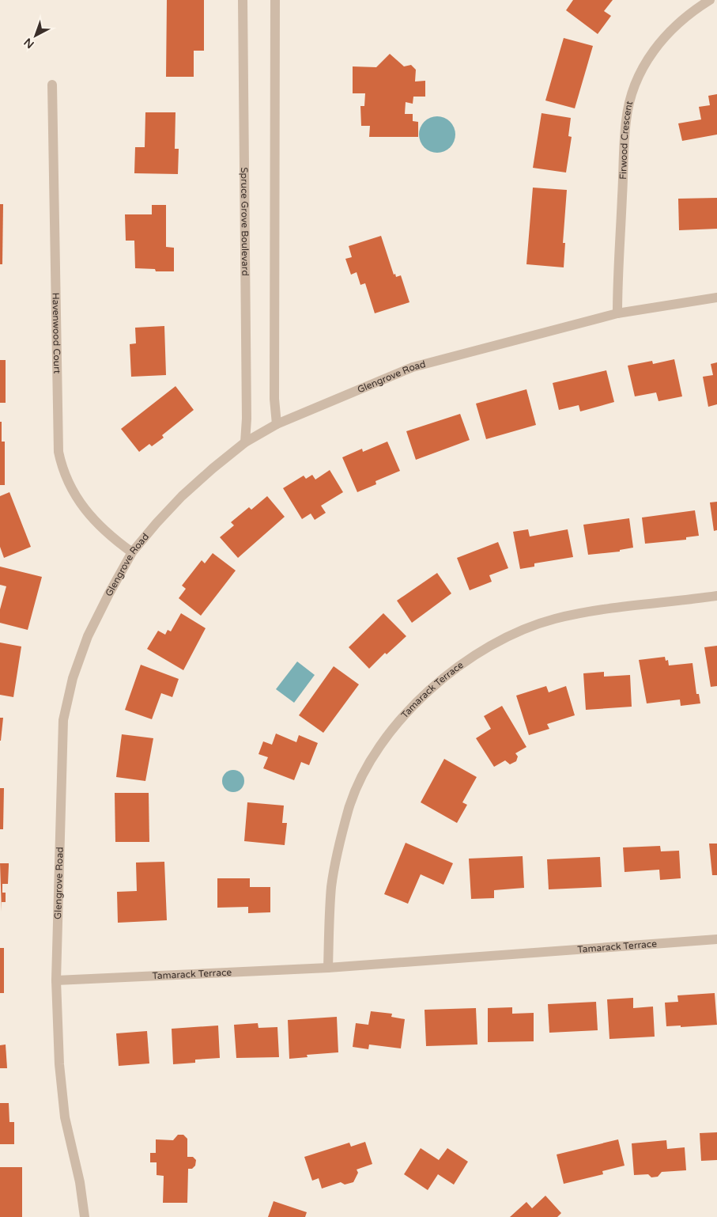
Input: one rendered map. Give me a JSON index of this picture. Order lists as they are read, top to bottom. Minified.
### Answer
{"streets":{"street":["Firwood Crescent","Spruce Grove Boulevard","Havenwood Court","Glengrove Road","Tamarack Terrace"]},"crossings":[["Firwood Crescent","Glengrove Road"],["Spruce Grove Boulevard","Glengrove Road"],["Havenwood Court","Glengrove Road"],["Glengrove Road","Tamarack Terrace"]],"north":"bottom left"}
